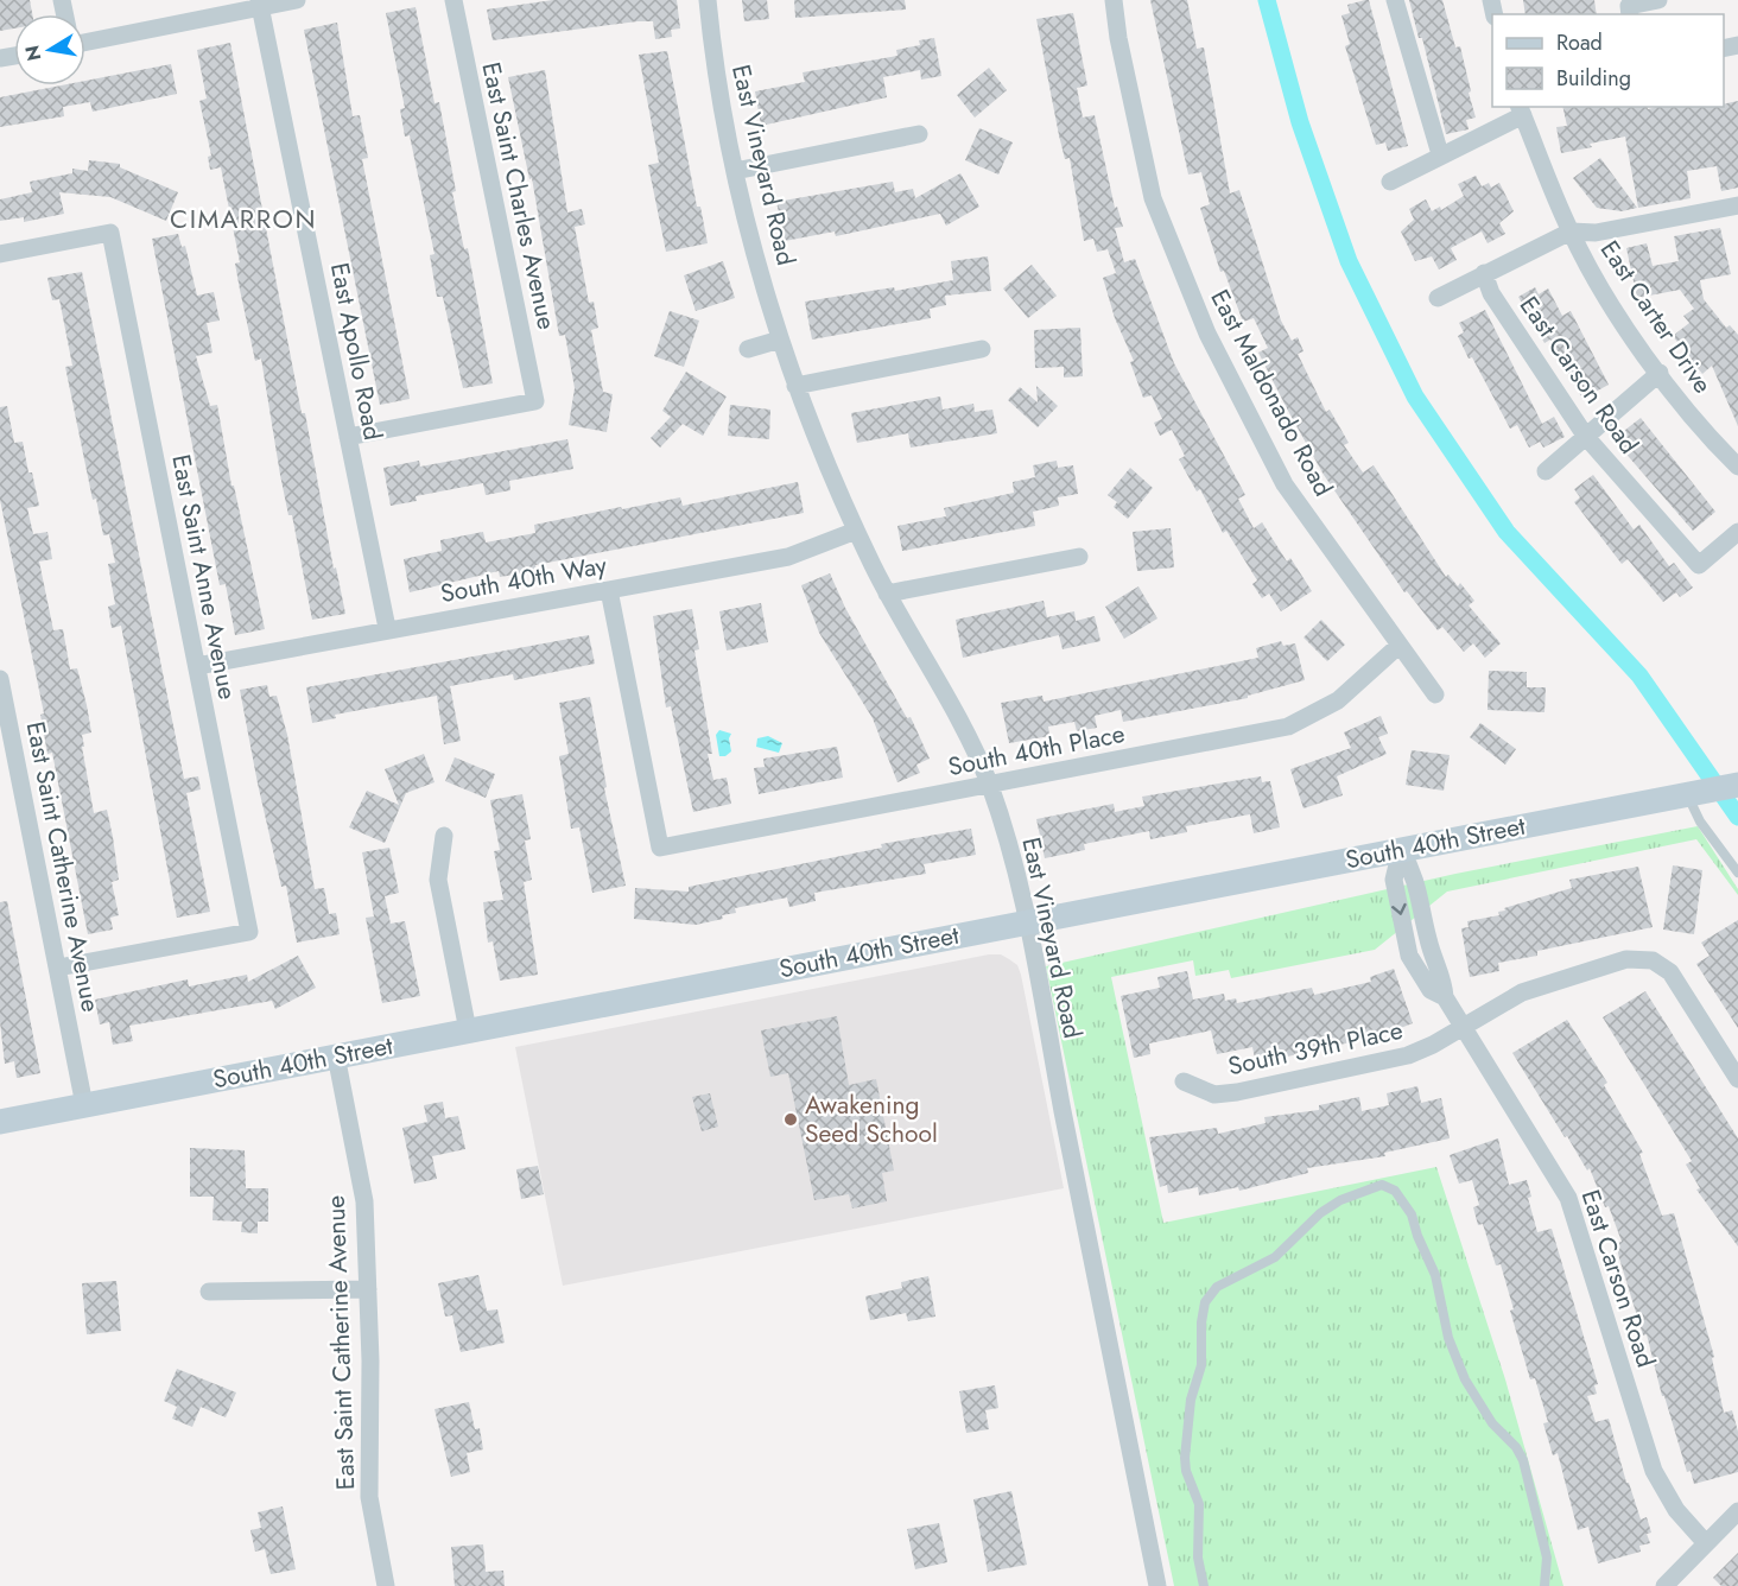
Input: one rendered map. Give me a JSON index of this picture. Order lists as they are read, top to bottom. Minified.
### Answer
{"streets":{"main road":["South 40th Street"],"street":["East Vineyard Road","East Saint Charles Avenue","East Carter Drive","East Apollo Road","East Carson Road","East Maldonado Road","East Saint Anne Avenue","South 40th Way","South 40th Place","East Saint Catherine Avenue","South 39th Place"]},"crossings":[["East Vineyard Road","South 40th Way"],["East Vineyard Road","South 40th Place"],["East Vineyard Road","South 40th Street"],["East Saint Charles Avenue","East Apollo Road"],["East Apollo Road","South 40th Way"],["East Carson Road","South 40th Street"],["East Carson Road","South 39th Place"],["East Maldonado Road","South 40th Place"],["East Saint Anne Avenue","South 40th Way"],["East Saint Anne Avenue","East Saint Catherine Avenue"],["South 40th Way","South 40th Place"],["South 40th Street","East Saint Catherine Avenue"]],"districts":["CIMARRON"],"places":["Awakening Seed School"],"legend":["Road","Building"],"north":"left"}
